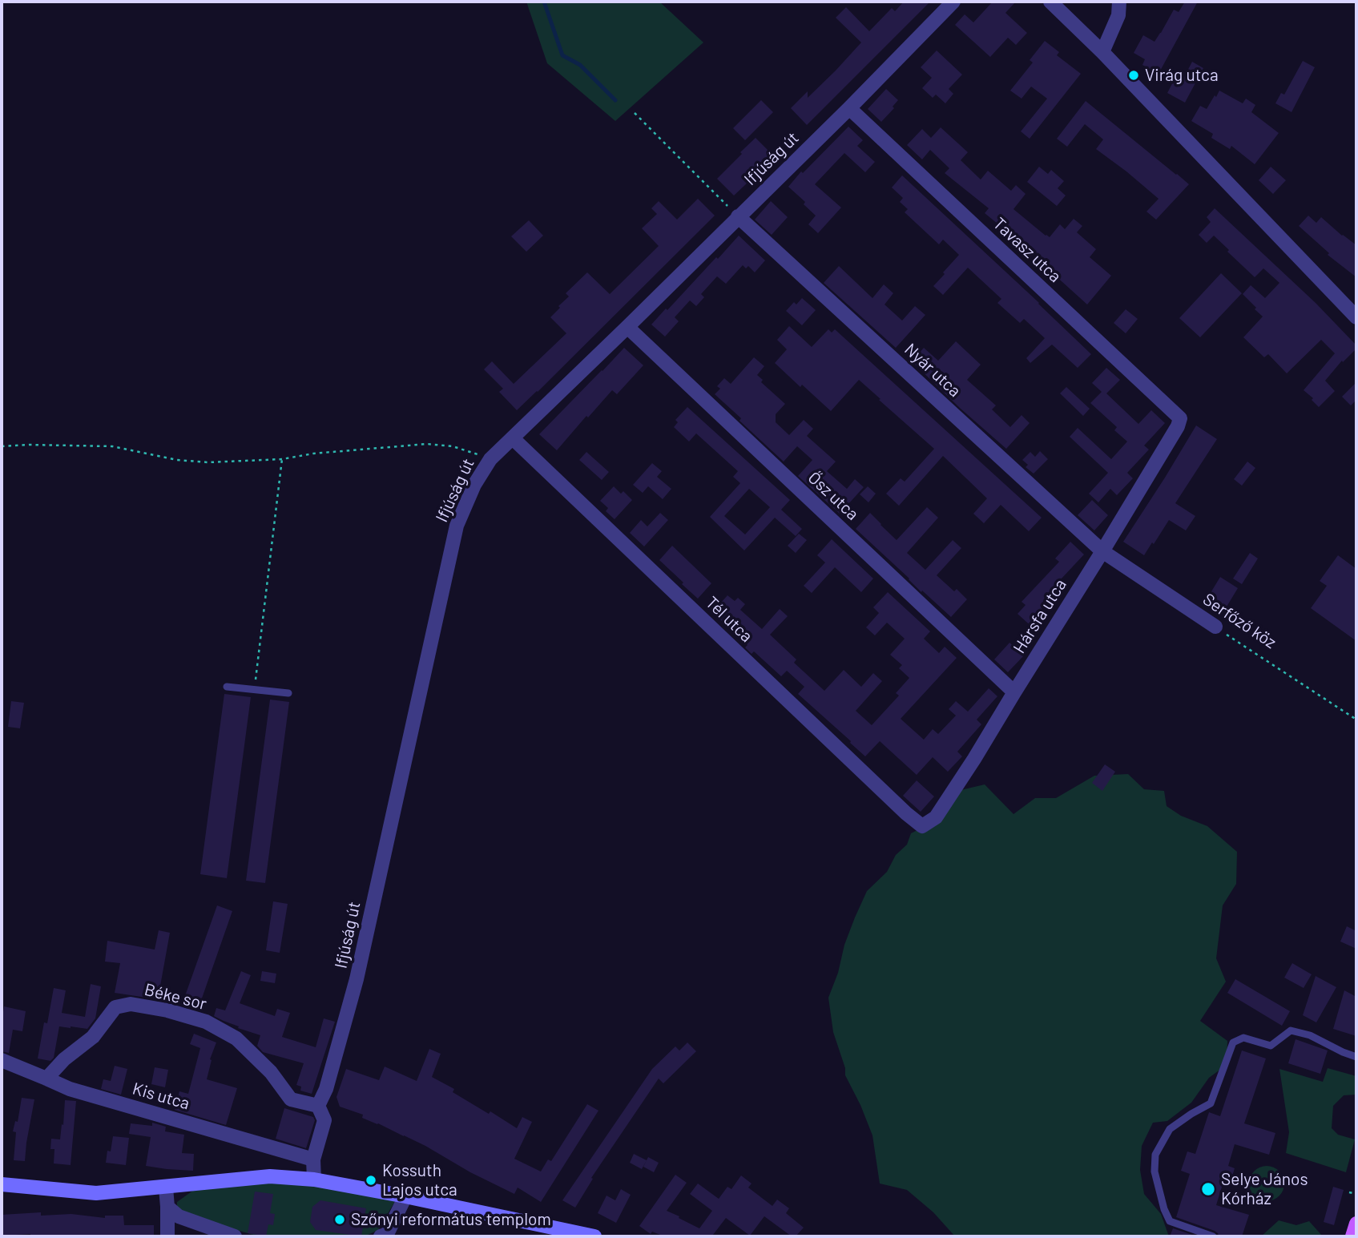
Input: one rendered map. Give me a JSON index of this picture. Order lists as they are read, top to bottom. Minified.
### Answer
{"streets":{"street":["Ifjúság út","Tavasz utca","Nyár utca","Ősz utca","Hársfa utca","Tél utca","Serfőző köz","Béke sor","Kis utca"]},"crossings":[["Ifjúság út","Tavasz utca"],["Ifjúság út","Nyár utca"],["Ifjúság út","Ősz utca"],["Ifjúság út","Tél utca"],["Ifjúság út","Béke sor"],["Tavasz utca","Hársfa utca"],["Nyár utca","Hársfa utca"],["Nyár utca","Serfőző köz"],["Ősz utca","Hársfa utca"],["Hársfa utca","Tél utca"],["Hársfa utca","Serfőző köz"],["Béke sor","Kis utca"]],"places":["Virág utca","Kossuth Lajos utca","Selye János Kórház","Szőnyi református templom"]}
